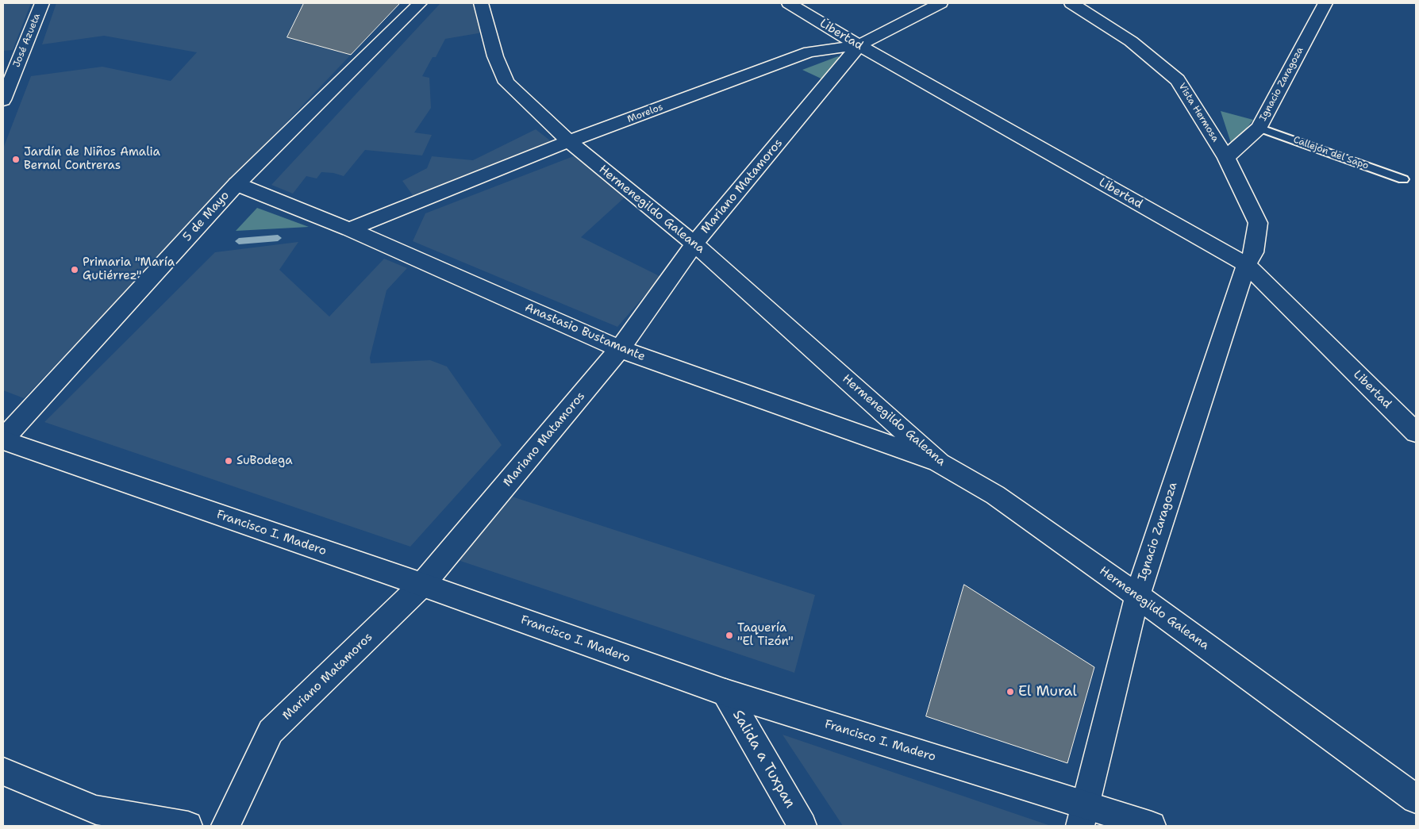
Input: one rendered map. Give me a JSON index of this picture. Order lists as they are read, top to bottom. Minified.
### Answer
{"streets":{"street":["Libertad","José Azueta","Ignacio Zaragoza","Vista Hermosa","Morelos","Mariano Matamoros","Hermenegildo Galeana","5 de Mayo","Anastasio Bustamante","Francisco I. Madero","Salida a Tuxpan"],"lane":["Callejón del Sapo"]},"crossings":[["Libertad","Ignacio Zaragoza"],["Libertad","Vista Hermosa"],["Libertad","Morelos"],["Libertad","Mariano Matamoros"],["Ignacio Zaragoza","Vista Hermosa"],["Ignacio Zaragoza","Callejón del Sapo"],["Ignacio Zaragoza","Hermenegildo Galeana"],["Ignacio Zaragoza","Francisco I. Madero"],["Morelos","Mariano Matamoros"],["Morelos","Hermenegildo Galeana"],["Morelos","Anastasio Bustamante"],["Mariano Matamoros","Hermenegildo Galeana"],["Mariano Matamoros","Anastasio Bustamante"],["Mariano Matamoros","Francisco I. Madero"],["Hermenegildo Galeana","Anastasio Bustamante"],["5 de Mayo","Anastasio Bustamante"],["5 de Mayo","Francisco I. Madero"],["Francisco I. Madero","Salida a Tuxpan"]],"places":["Jardín de Niños Amalia Bernal Contreras","Primaria \"María Gutiérrez\"","SuBodega","Taquería \"El Tizón\"","El Mural"]}
